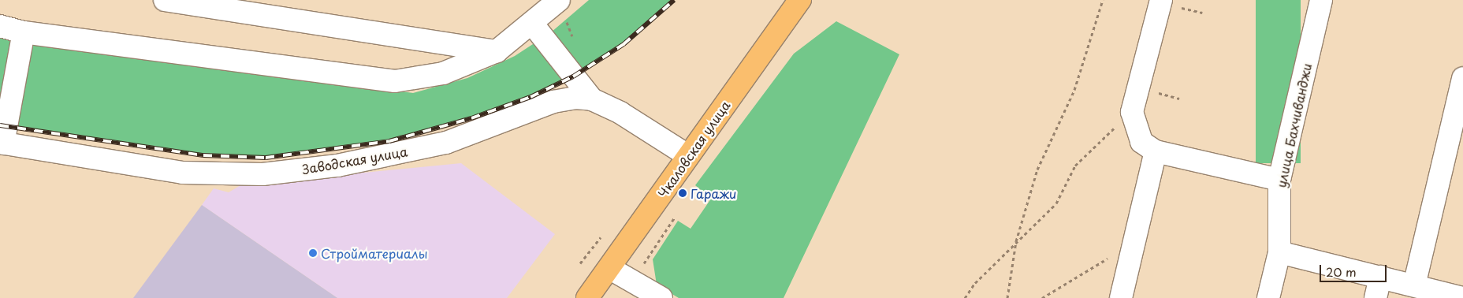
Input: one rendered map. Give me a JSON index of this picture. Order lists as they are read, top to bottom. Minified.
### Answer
{"streets":{"main road":["Чкаловская улица"],"street":["улица Бахчиванджи","Заводская улица"]},"places":["Гаражи","Стройматериалы"],"scale_bar":"20 m"}
